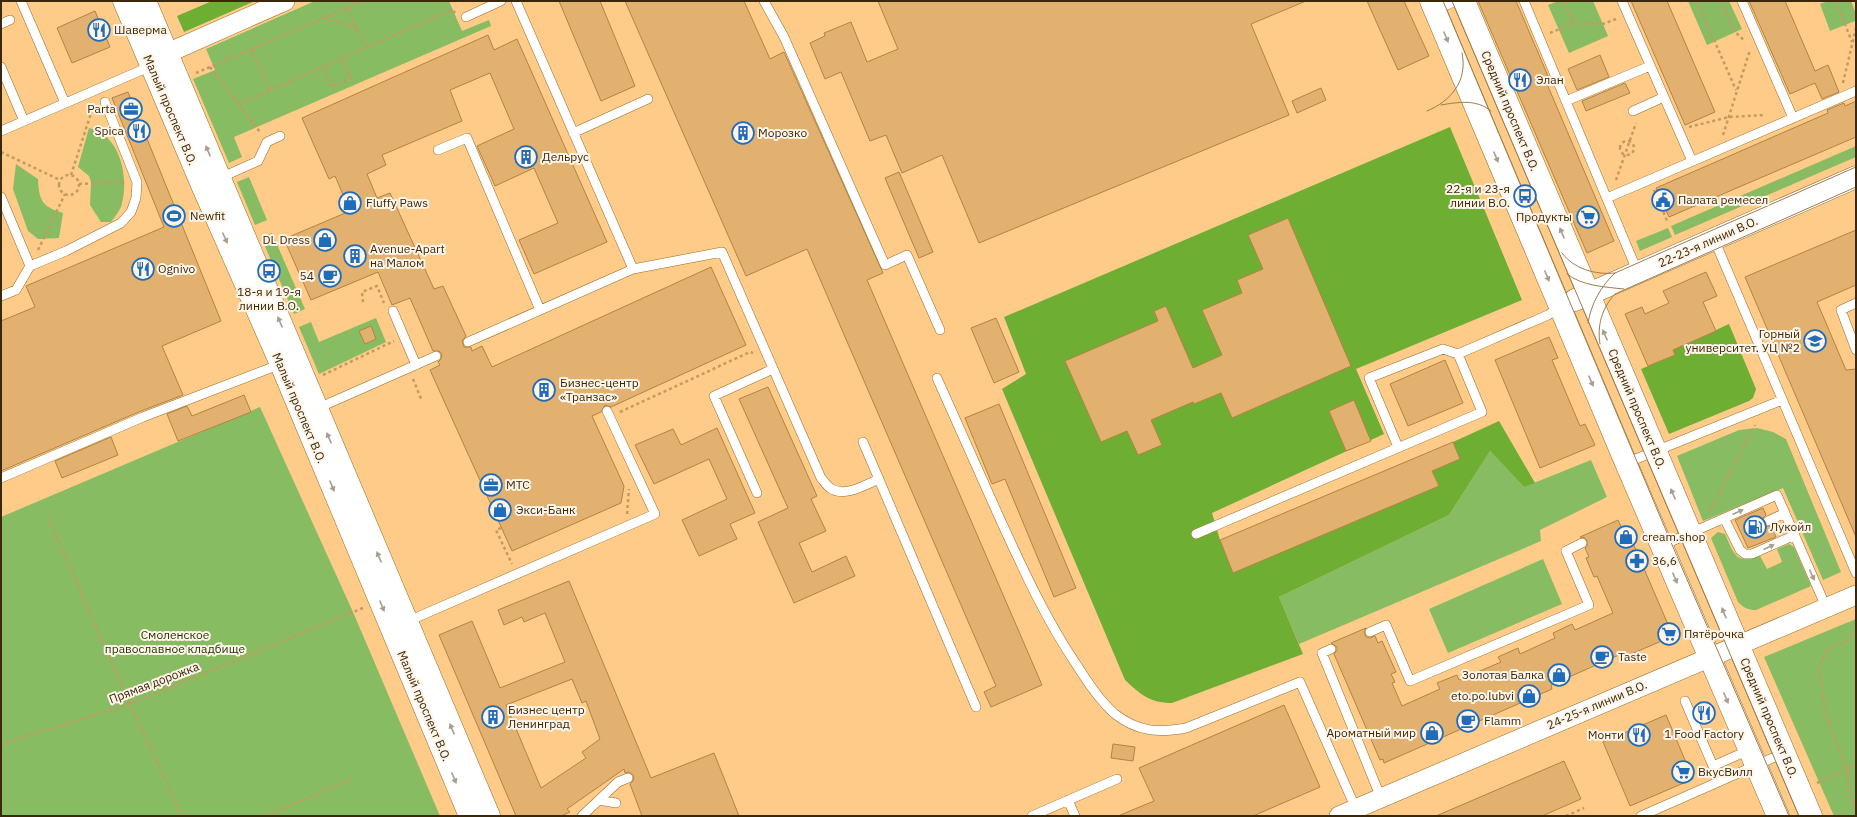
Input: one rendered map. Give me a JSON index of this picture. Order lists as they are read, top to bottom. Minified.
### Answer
{"streets":{"main road":["Малый проспект В.О.","Средний проспект В.О.","22-23-я линии В.О."],"street":["24-25-я линии В.О."],"path":["Прямая дорожка"]},"crossings":[["Средний проспект В.О.","22-23-я линии В.О."],["Средний проспект В.О.","24-25-я линии В.О."]],"parks":["Смоленское православное кладбище"],"places":{"restaurant":["Шаверма","Элан","Spica","Ognivo","1 Food Factory","Монти"],"office":["Parta","МТС"],"building":["Морозко","Дельрус","Аvenue-Apart на Малом","Бизнес-центр «Транзас»","Бизнес центр Ленинград"],"bus stop":["22-я и 23-я линии В.О.","18-я и 19-я линии В.О."],"public building":["Палата ремесел"],"shop":["Fluffy Paws","DL Dress","Экси-Банк","cream.shop","Золотая Балка","eto.po.lubvi","Ароматный мир"],"sports":["Newfit"],"supermarket":["Продукты","Пятёрочка","ВкусВилл"],"cafe":["54","Taste","Flamm"],"school or university":["Горный университет. УЦ №2"],"fuel station":["Лукойл"],"pharmacy":["36,6"]}}
